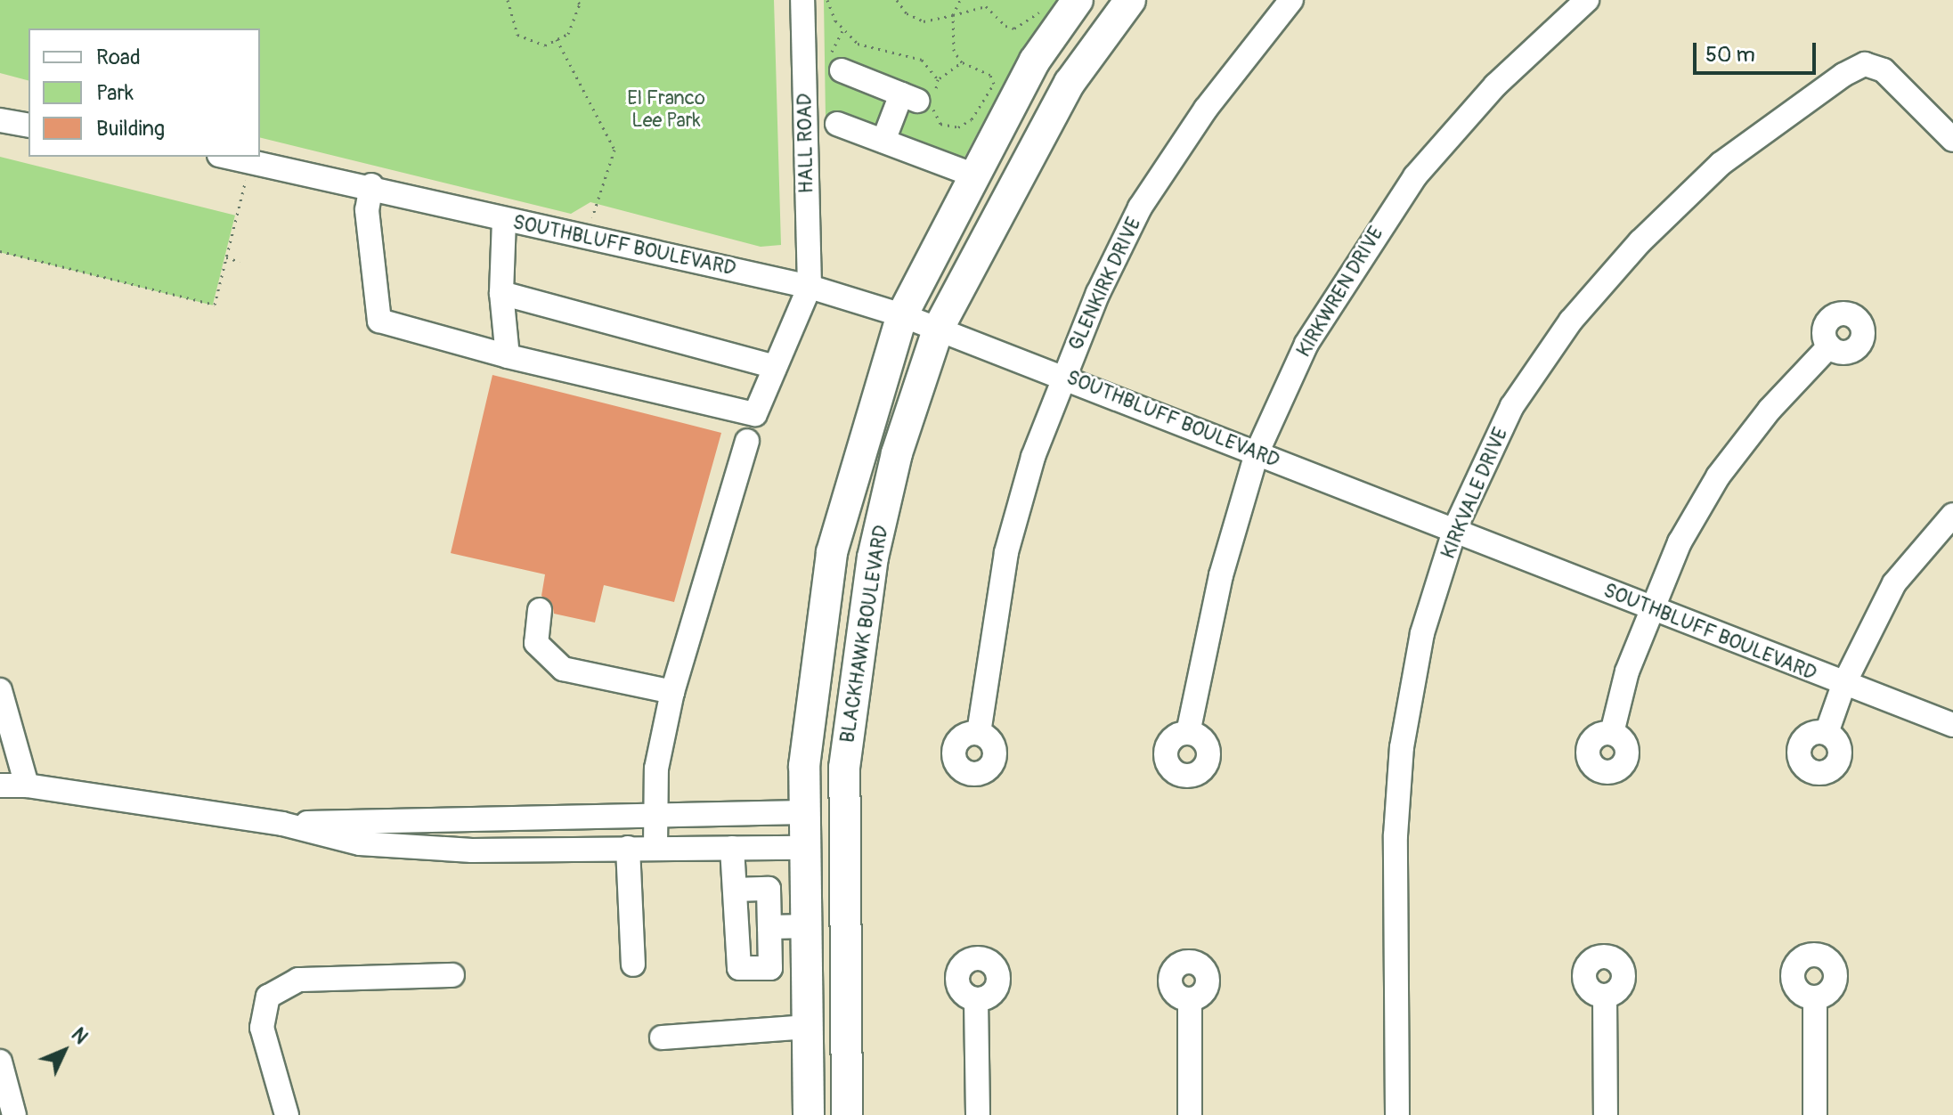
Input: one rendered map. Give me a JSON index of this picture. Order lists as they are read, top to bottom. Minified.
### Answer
{"streets":{"main road":["BLACKHAWK BOULEVARD"],"street":["HALL ROAD","SOUTHBLUFF BOULEVARD","GLENKIRK DRIVE","KIRKWREN DRIVE","KIRKVALE DRIVE"]},"crossings":[["HALL ROAD","SOUTHBLUFF BOULEVARD"],["SOUTHBLUFF BOULEVARD","GLENKIRK DRIVE"],["SOUTHBLUFF BOULEVARD","KIRKWREN DRIVE"],["SOUTHBLUFF BOULEVARD","KIRKVALE DRIVE"],["SOUTHBLUFF BOULEVARD","BLACKHAWK BOULEVARD"]],"parks":["El Franco Lee Park"],"legend":["Road","Park","Building"],"scale_bar":"50 m","north":"top right"}
